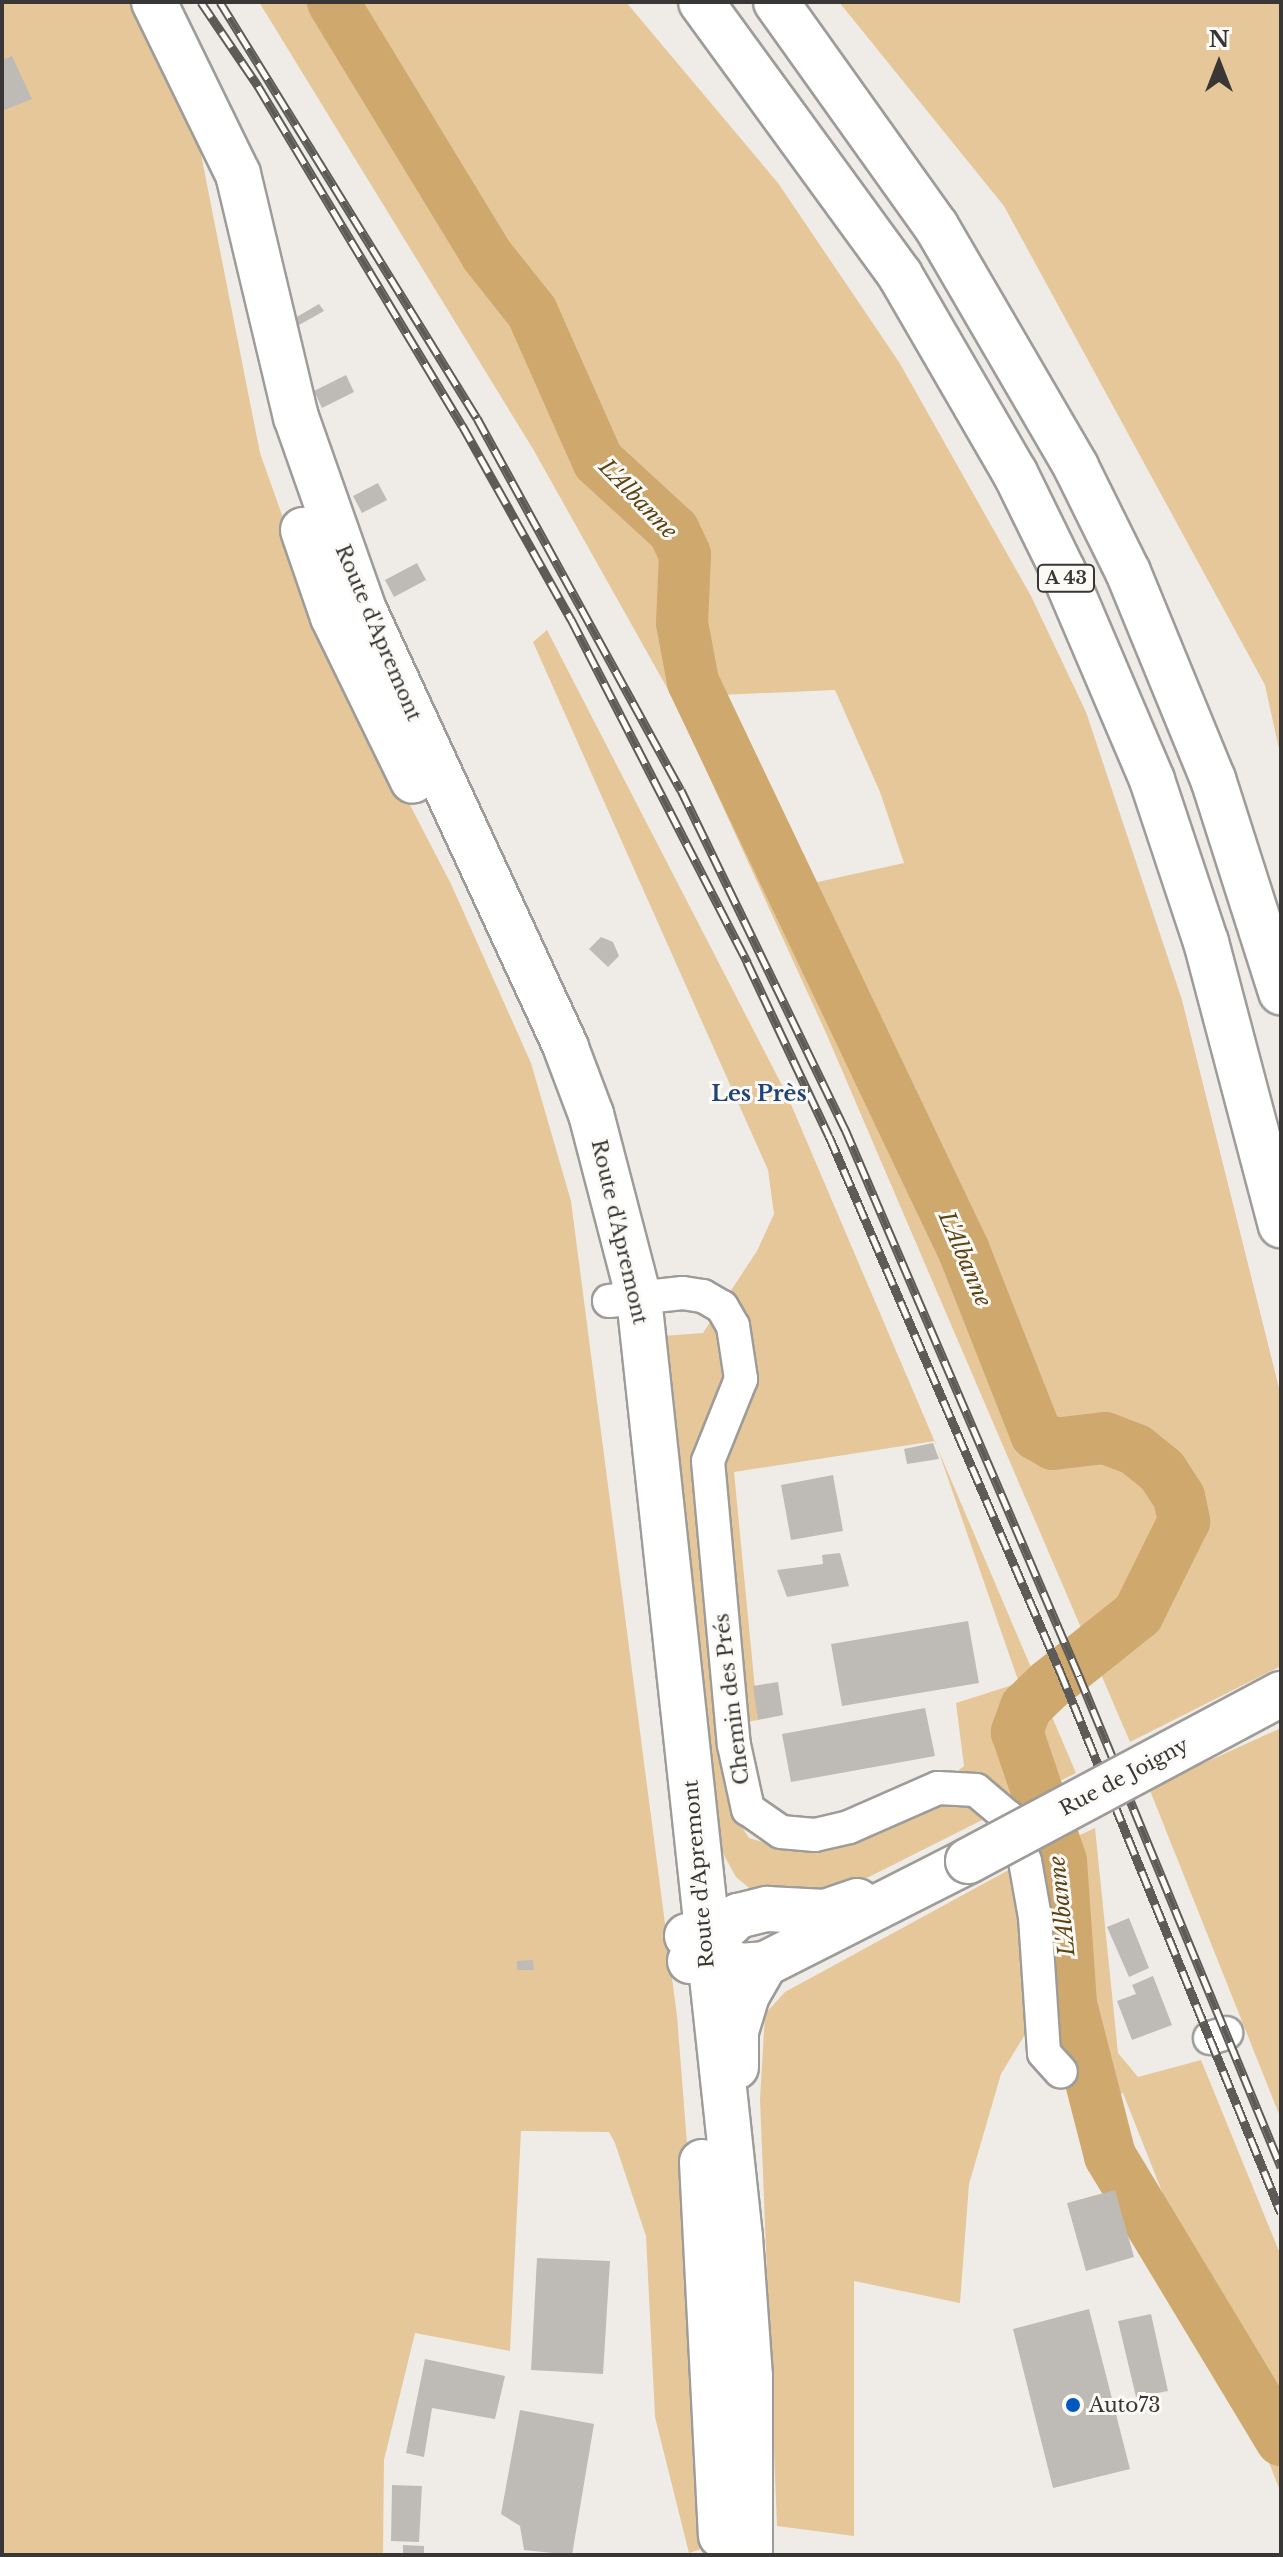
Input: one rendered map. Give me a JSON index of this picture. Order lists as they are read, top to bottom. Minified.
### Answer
{"streets":{"main road":["A 43","Route d'Apremont","Rue de Joigny"],"street":["Chemin des Prés"]},"crossings":[["Route d'Apremont","Chemin des Prés"],["Route d'Apremont","Rue de Joigny"]],"districts":["Les Près"],"water":["L'Albanne"],"places":["Auto73"],"north":"top"}
